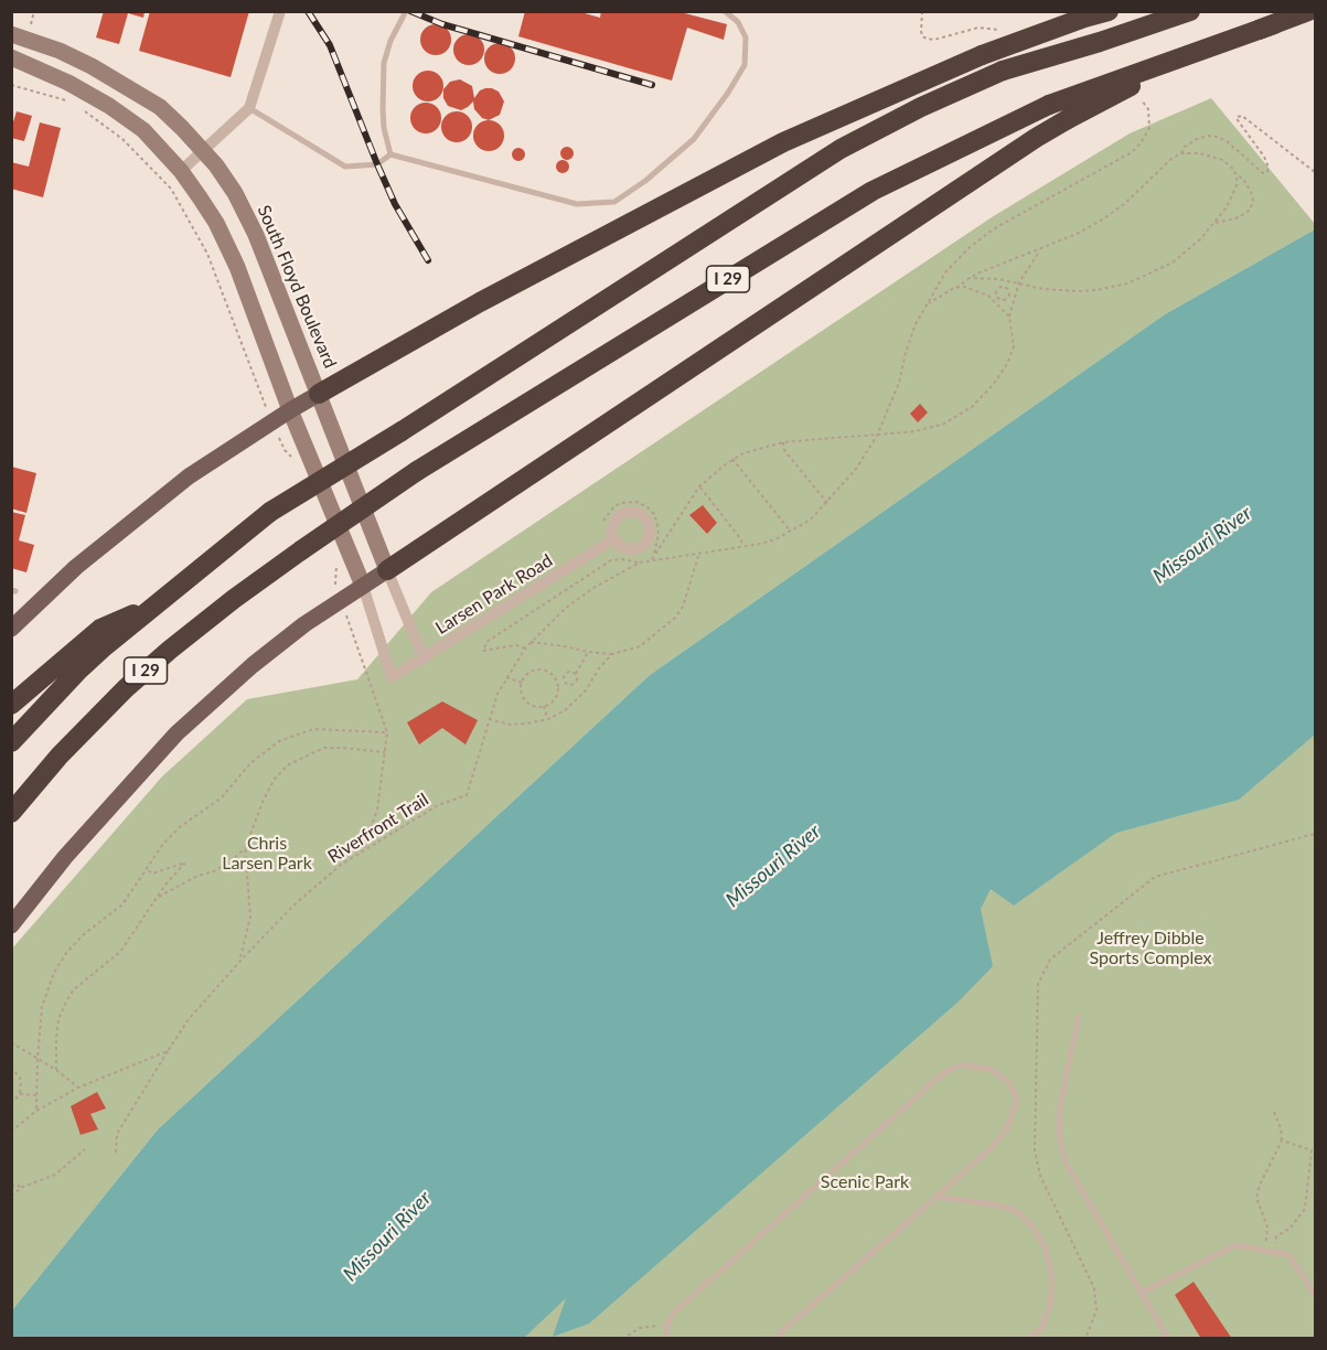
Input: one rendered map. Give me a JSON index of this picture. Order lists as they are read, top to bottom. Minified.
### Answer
{"streets":{"highway":["I 29"],"main road":["South Floyd Boulevard"],"street":["Larsen Park Road"],"path":["Riverfront Trail"]},"crossings":[["South Floyd Boulevard","Larsen Park Road"]],"water":["Missouri River"],"parks":["Chris Larsen Park","Jeffrey Dibble Sports Complex","Scenic Park"]}
